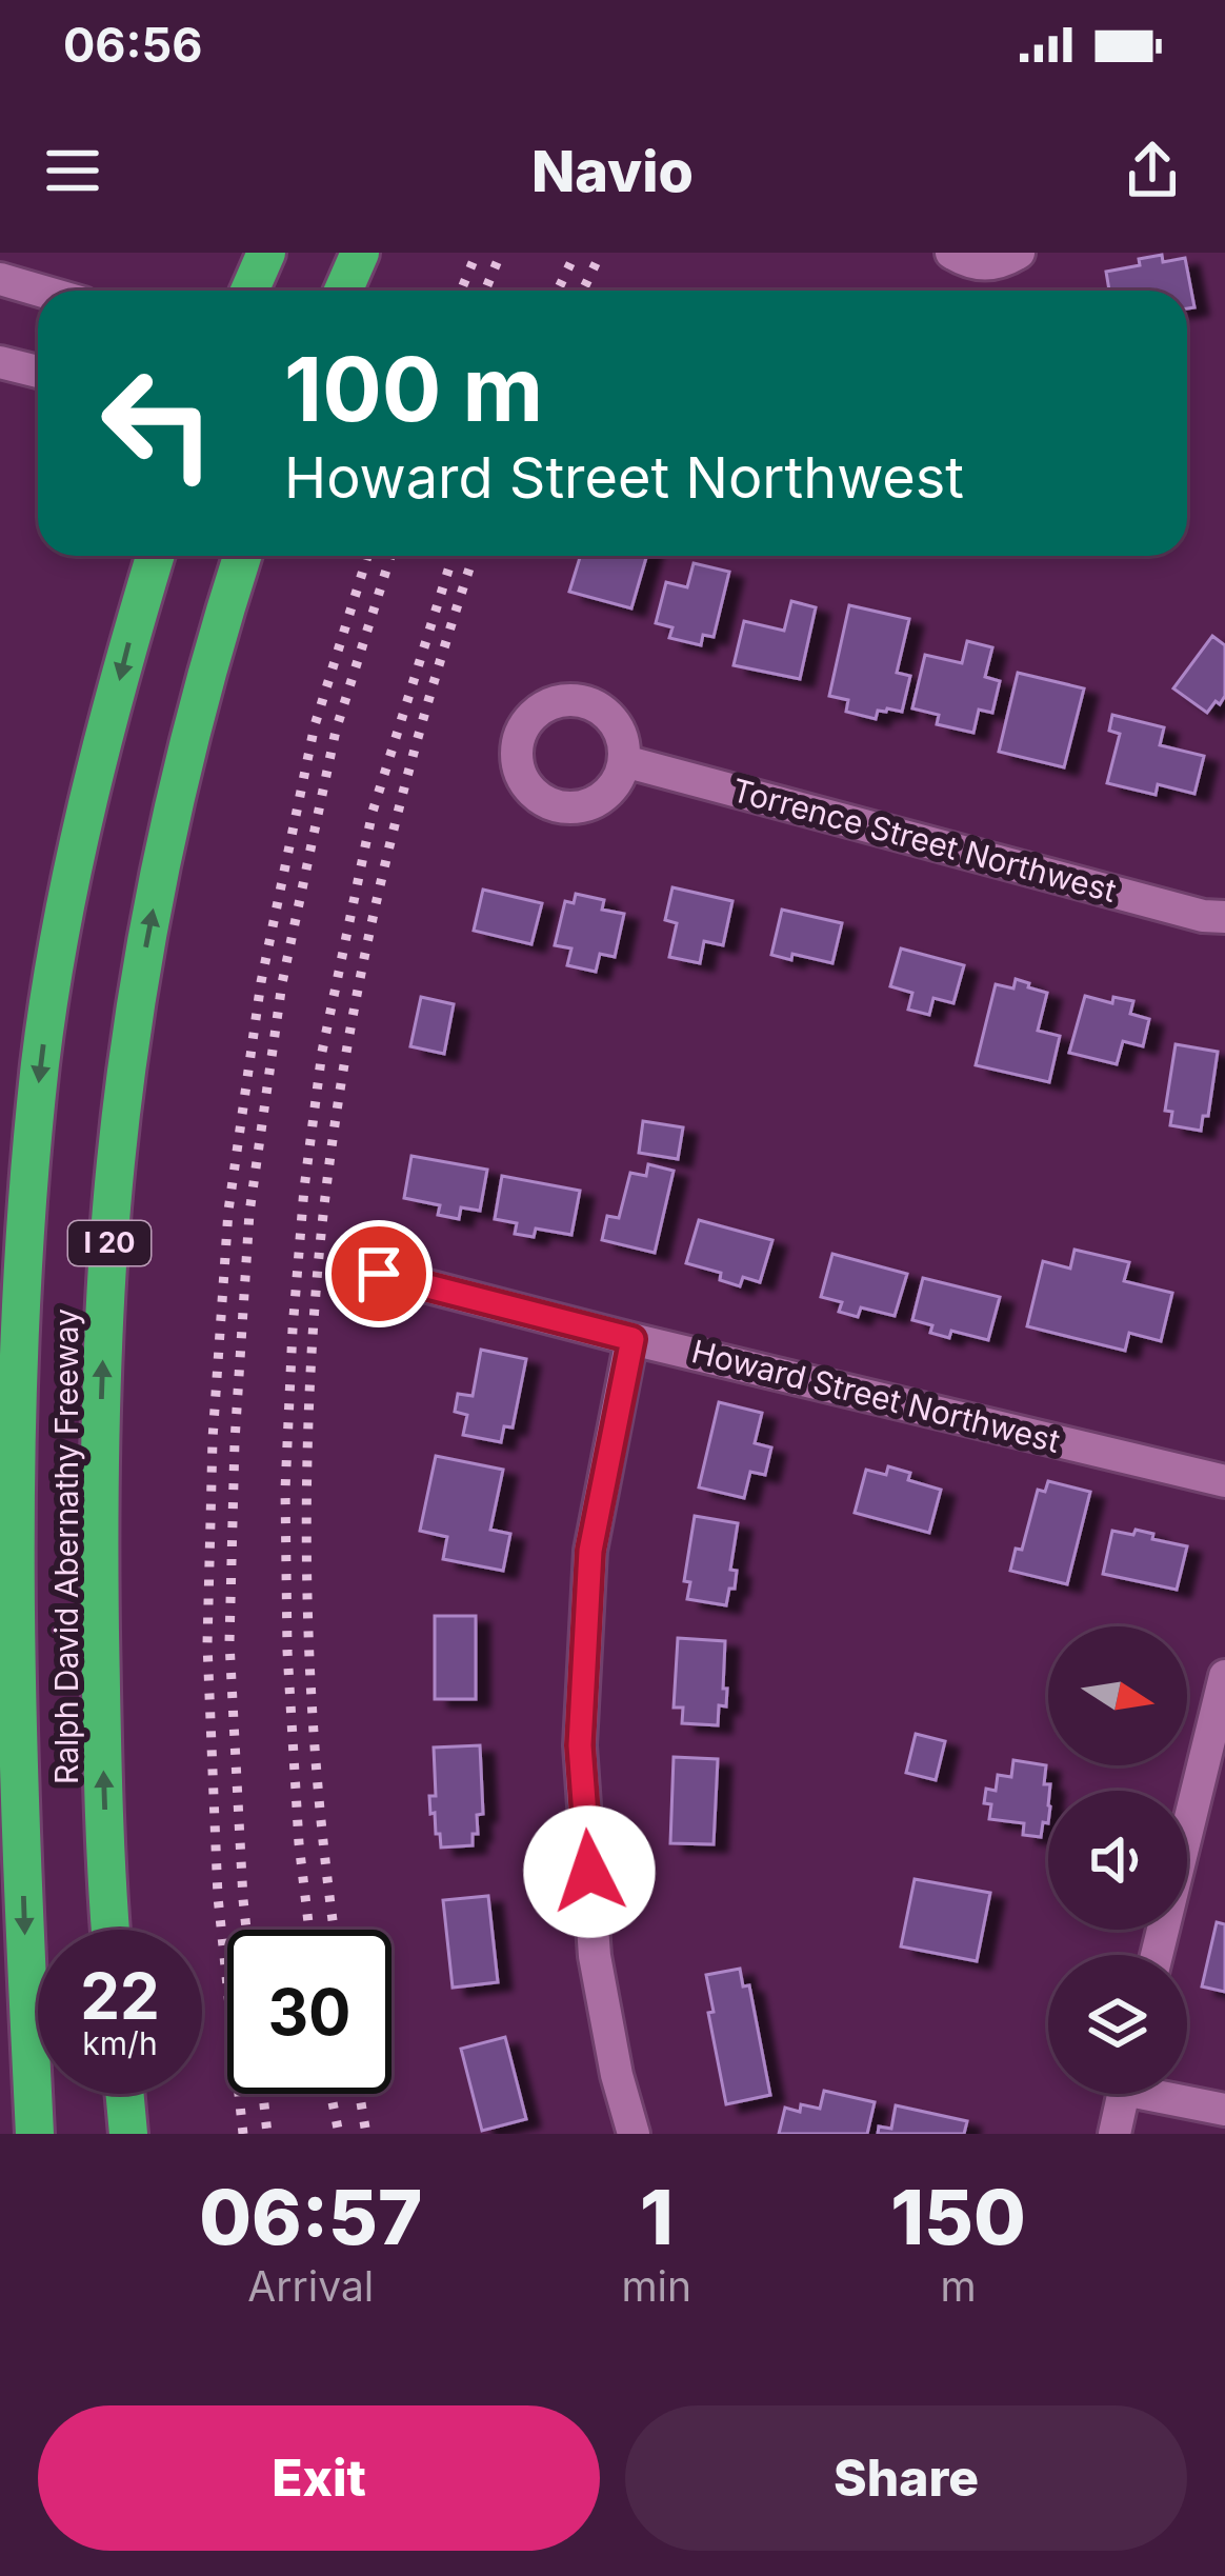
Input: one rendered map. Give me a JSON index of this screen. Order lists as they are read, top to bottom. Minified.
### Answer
{"streets":{"highway":["I 20","Ralph David Abernathy Freeway"],"street":["Torrence Street Northwest","Howard Street Northwest"]},"north":"right","page":{"status":"06:56","header":"Navio","turn":["100 m","Howard Street Northwest"],"speed":"22 km/h","limit":"30","eta":["06:57","Arrival","1","min","150","m"],"buttons":["Exit","Share"]}}
